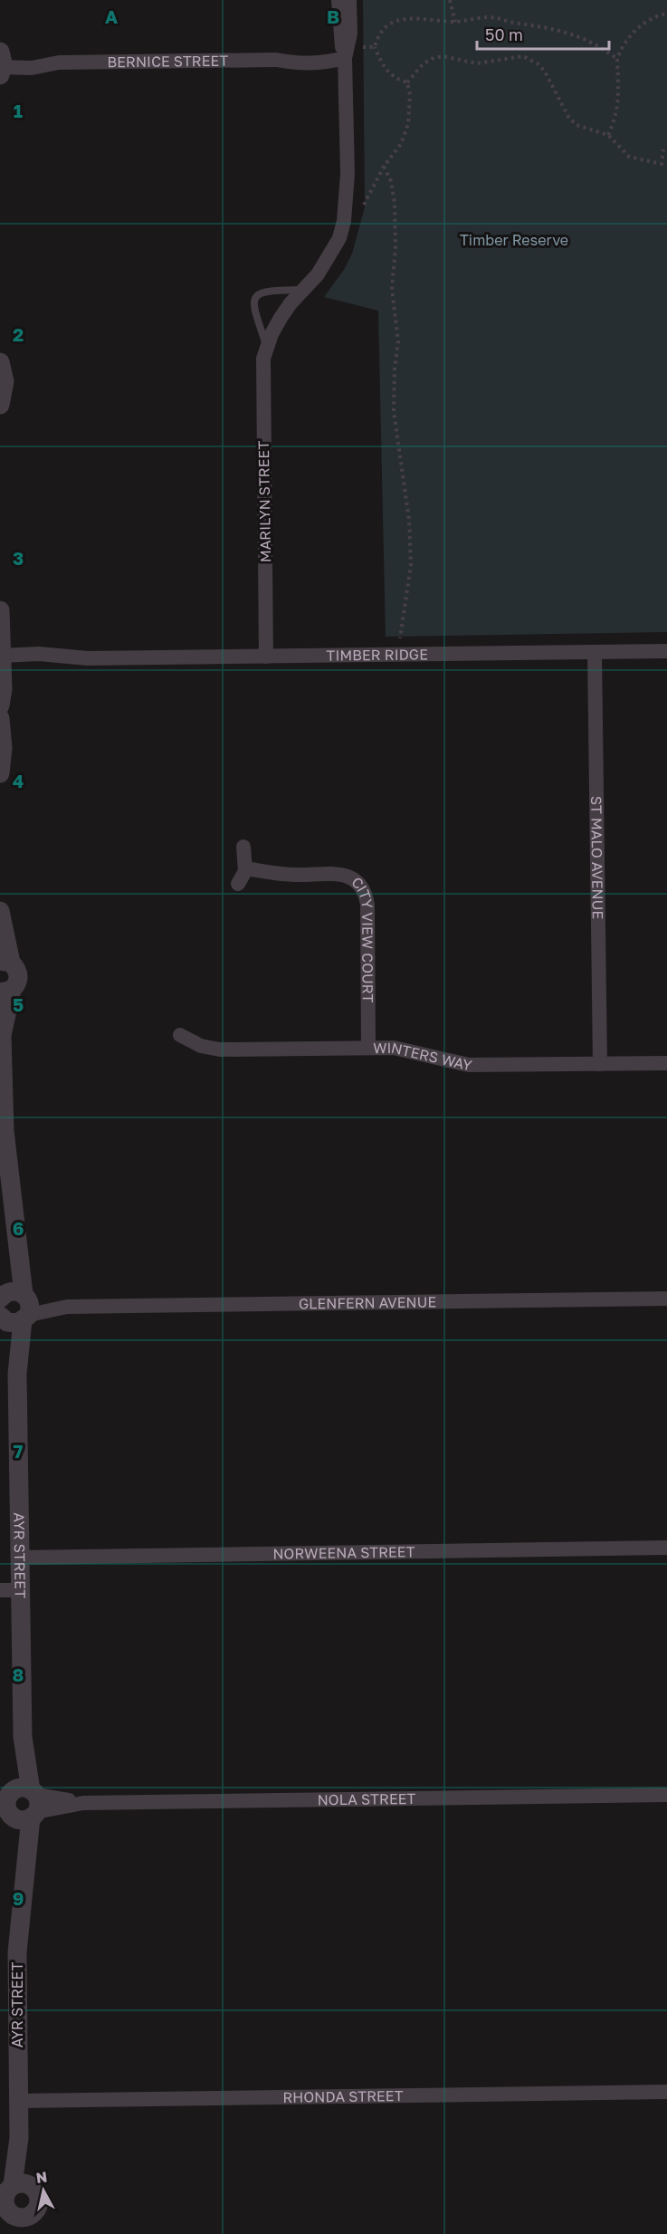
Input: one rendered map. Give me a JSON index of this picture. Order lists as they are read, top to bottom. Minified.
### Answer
{"streets":{"street":["BERNICE STREET","MARILYN STREET","TIMBER RIDGE","ST MALO AVENUE","CITY VIEW COURT","WINTERS WAY","GLENFERN AVENUE","NORWEENA STREET","AYR STREET","NOLA STREET","RHONDA STREET"]},"crossings":[["BERNICE STREET","MARILYN STREET"],["MARILYN STREET","TIMBER RIDGE"],["TIMBER RIDGE","ST MALO AVENUE"],["ST MALO AVENUE","WINTERS WAY"],["CITY VIEW COURT","WINTERS WAY"],["GLENFERN AVENUE","AYR STREET"],["NORWEENA STREET","AYR STREET"],["AYR STREET","NOLA STREET"],["AYR STREET","RHONDA STREET"]],"parks":["Timber Reserve"],"scale_bar":"50 m","north":"top","grid":{"columns":["A","B"],"rows":["1","2","3","4","5","6","7","8","9"]}}
